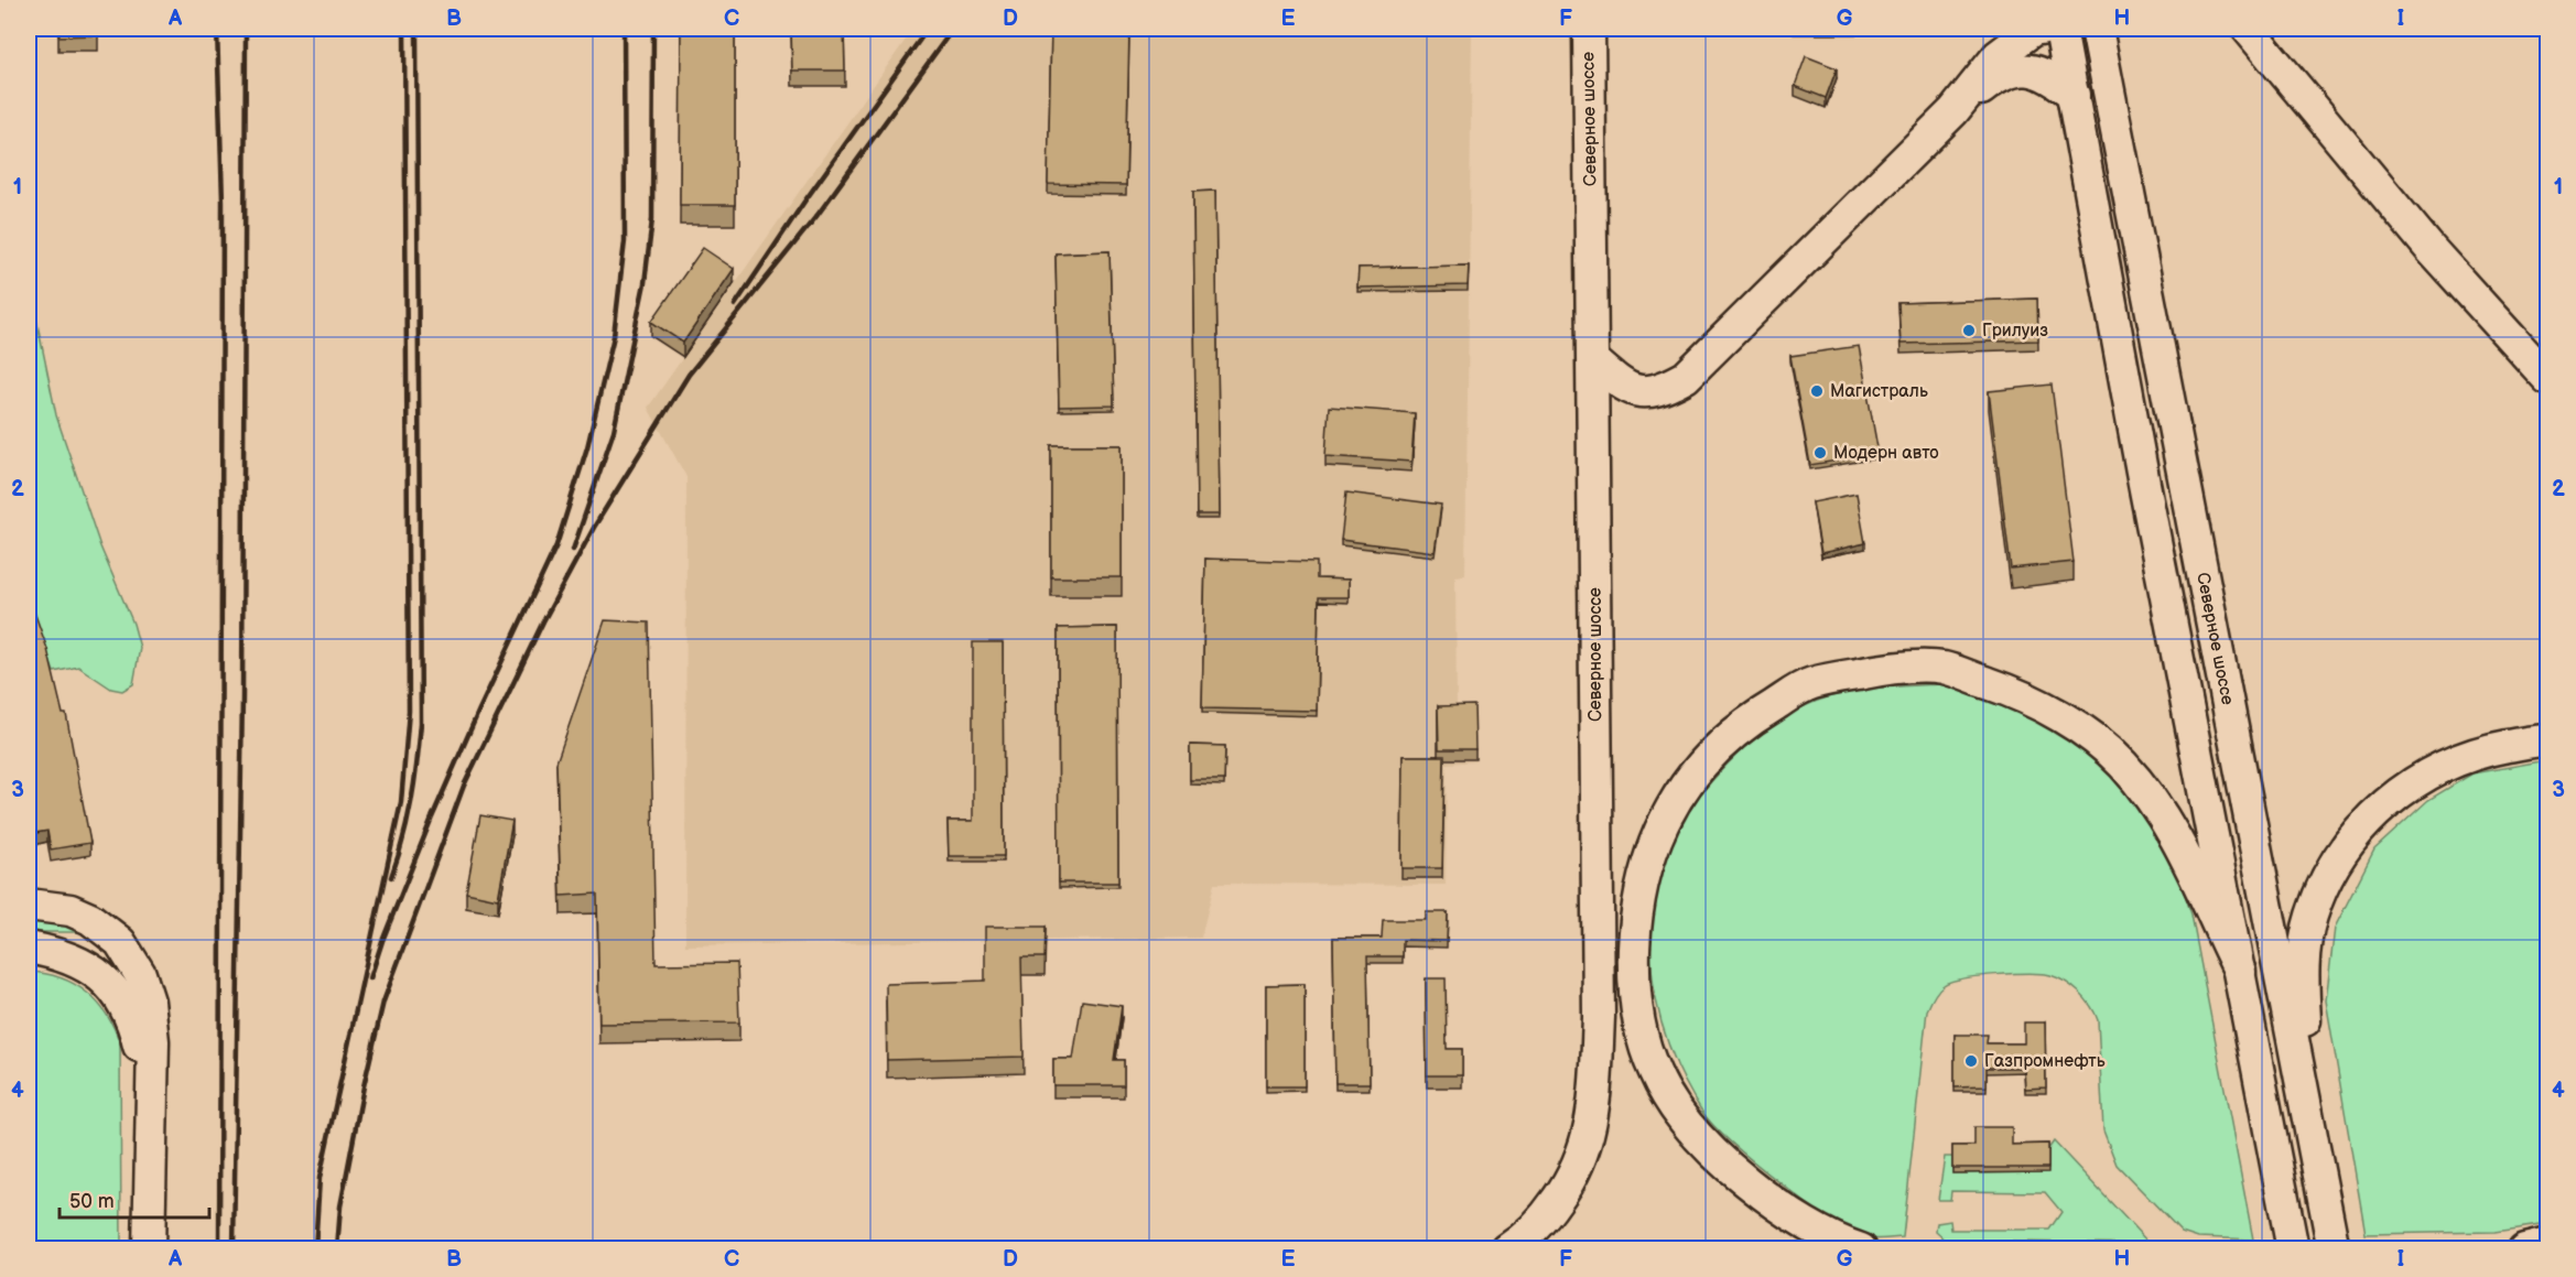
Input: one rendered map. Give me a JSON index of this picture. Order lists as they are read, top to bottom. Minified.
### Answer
{"streets":{"main road":["Северное шоссе"]},"places":["Грилуиз","Магистраль","Модерн авто","Газпромнефть"],"scale_bar":"50 m","grid":{"columns":["A","B","C","D","E","F","G","H","I"],"rows":["1","2","3","4"]}}
